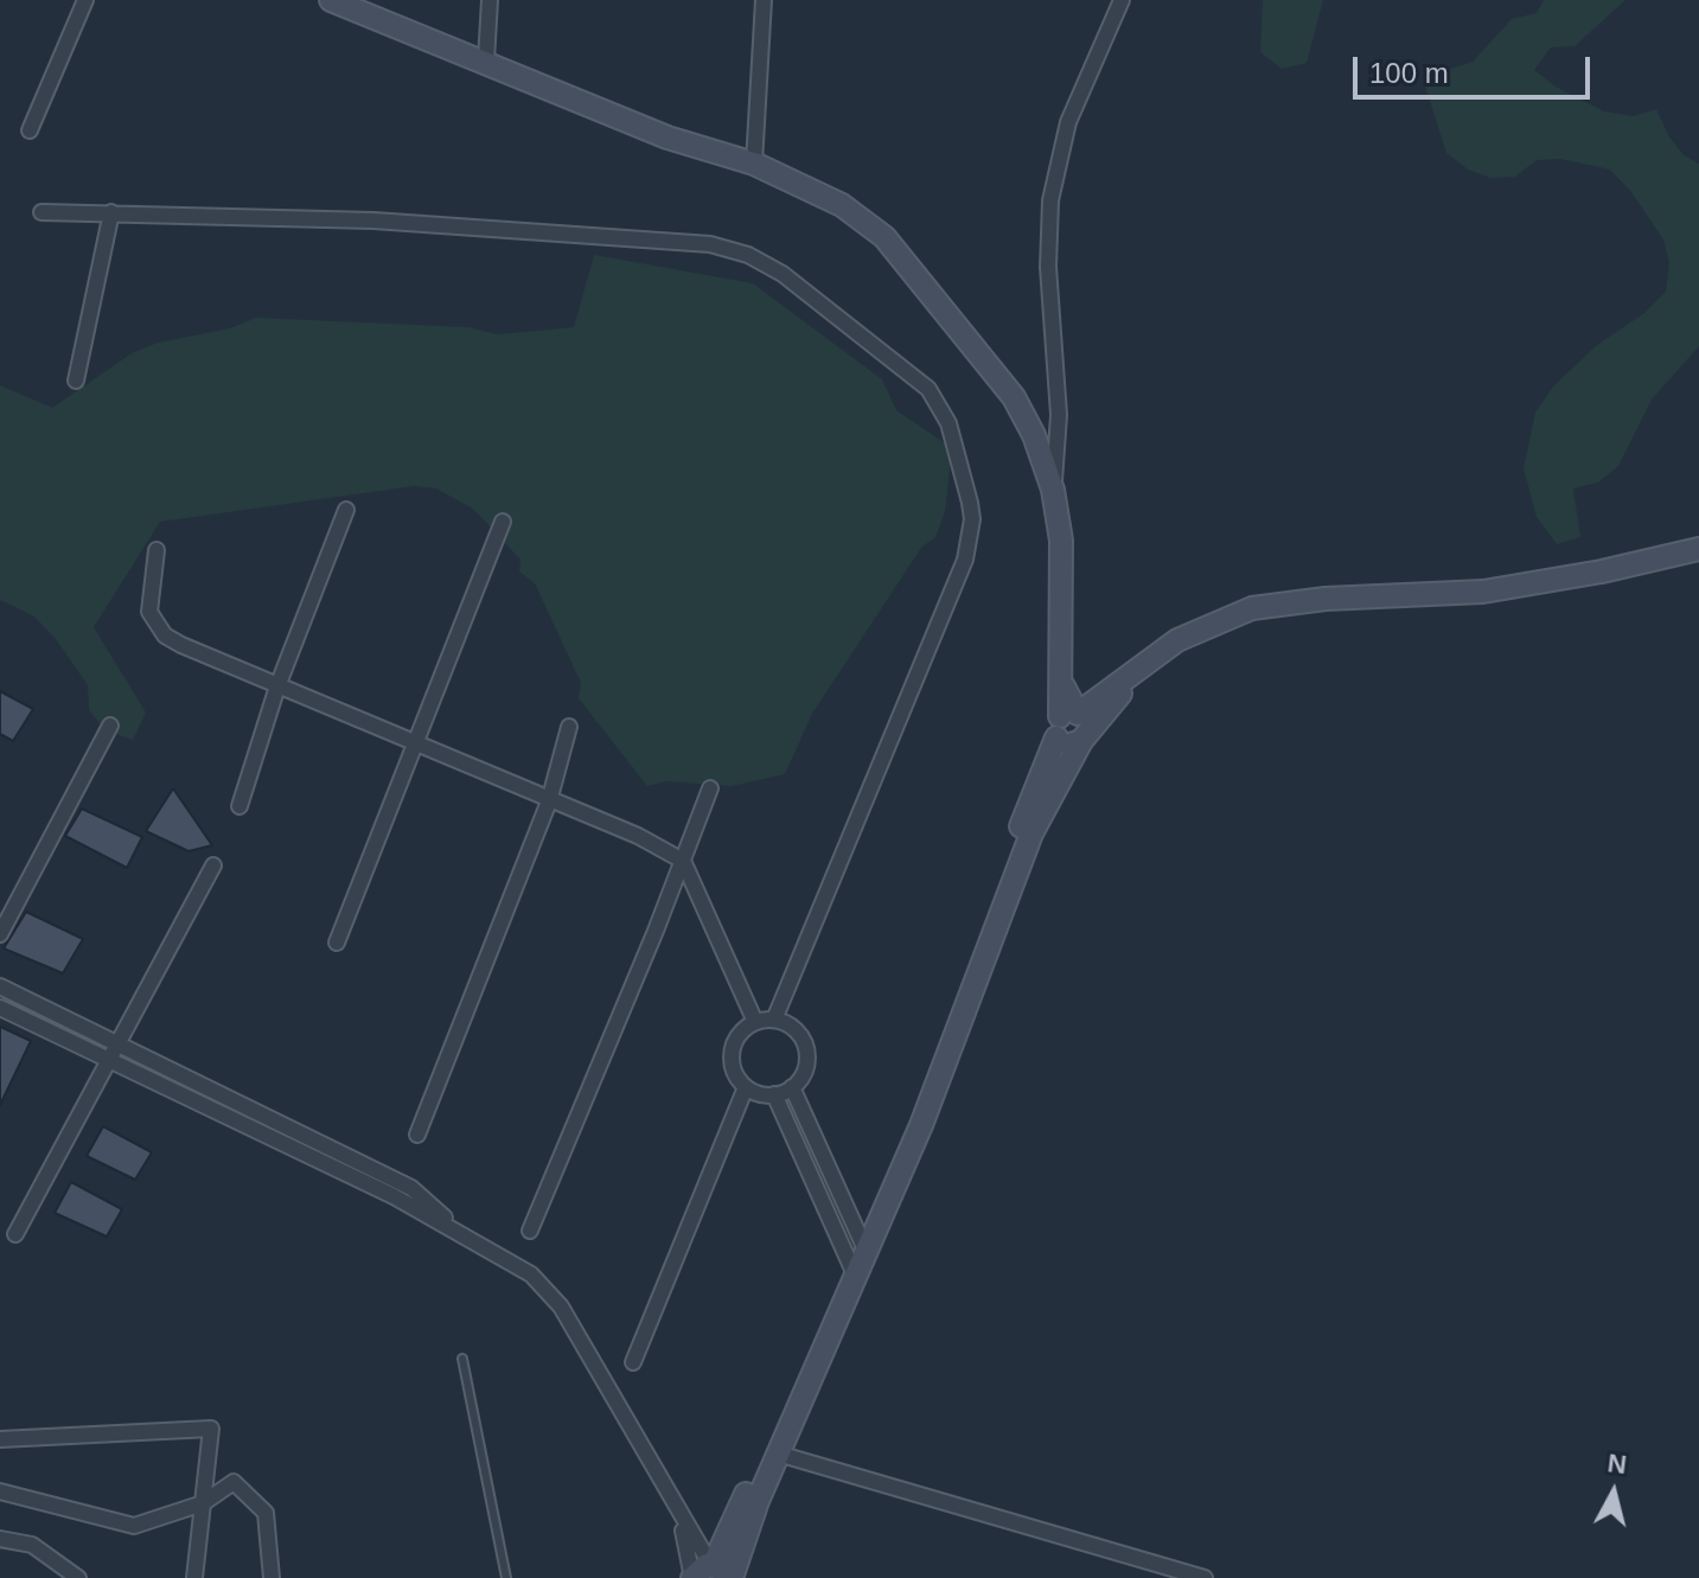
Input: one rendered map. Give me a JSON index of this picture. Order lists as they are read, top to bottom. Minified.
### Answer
{"scale_bar":"100 m","north":"top"}
